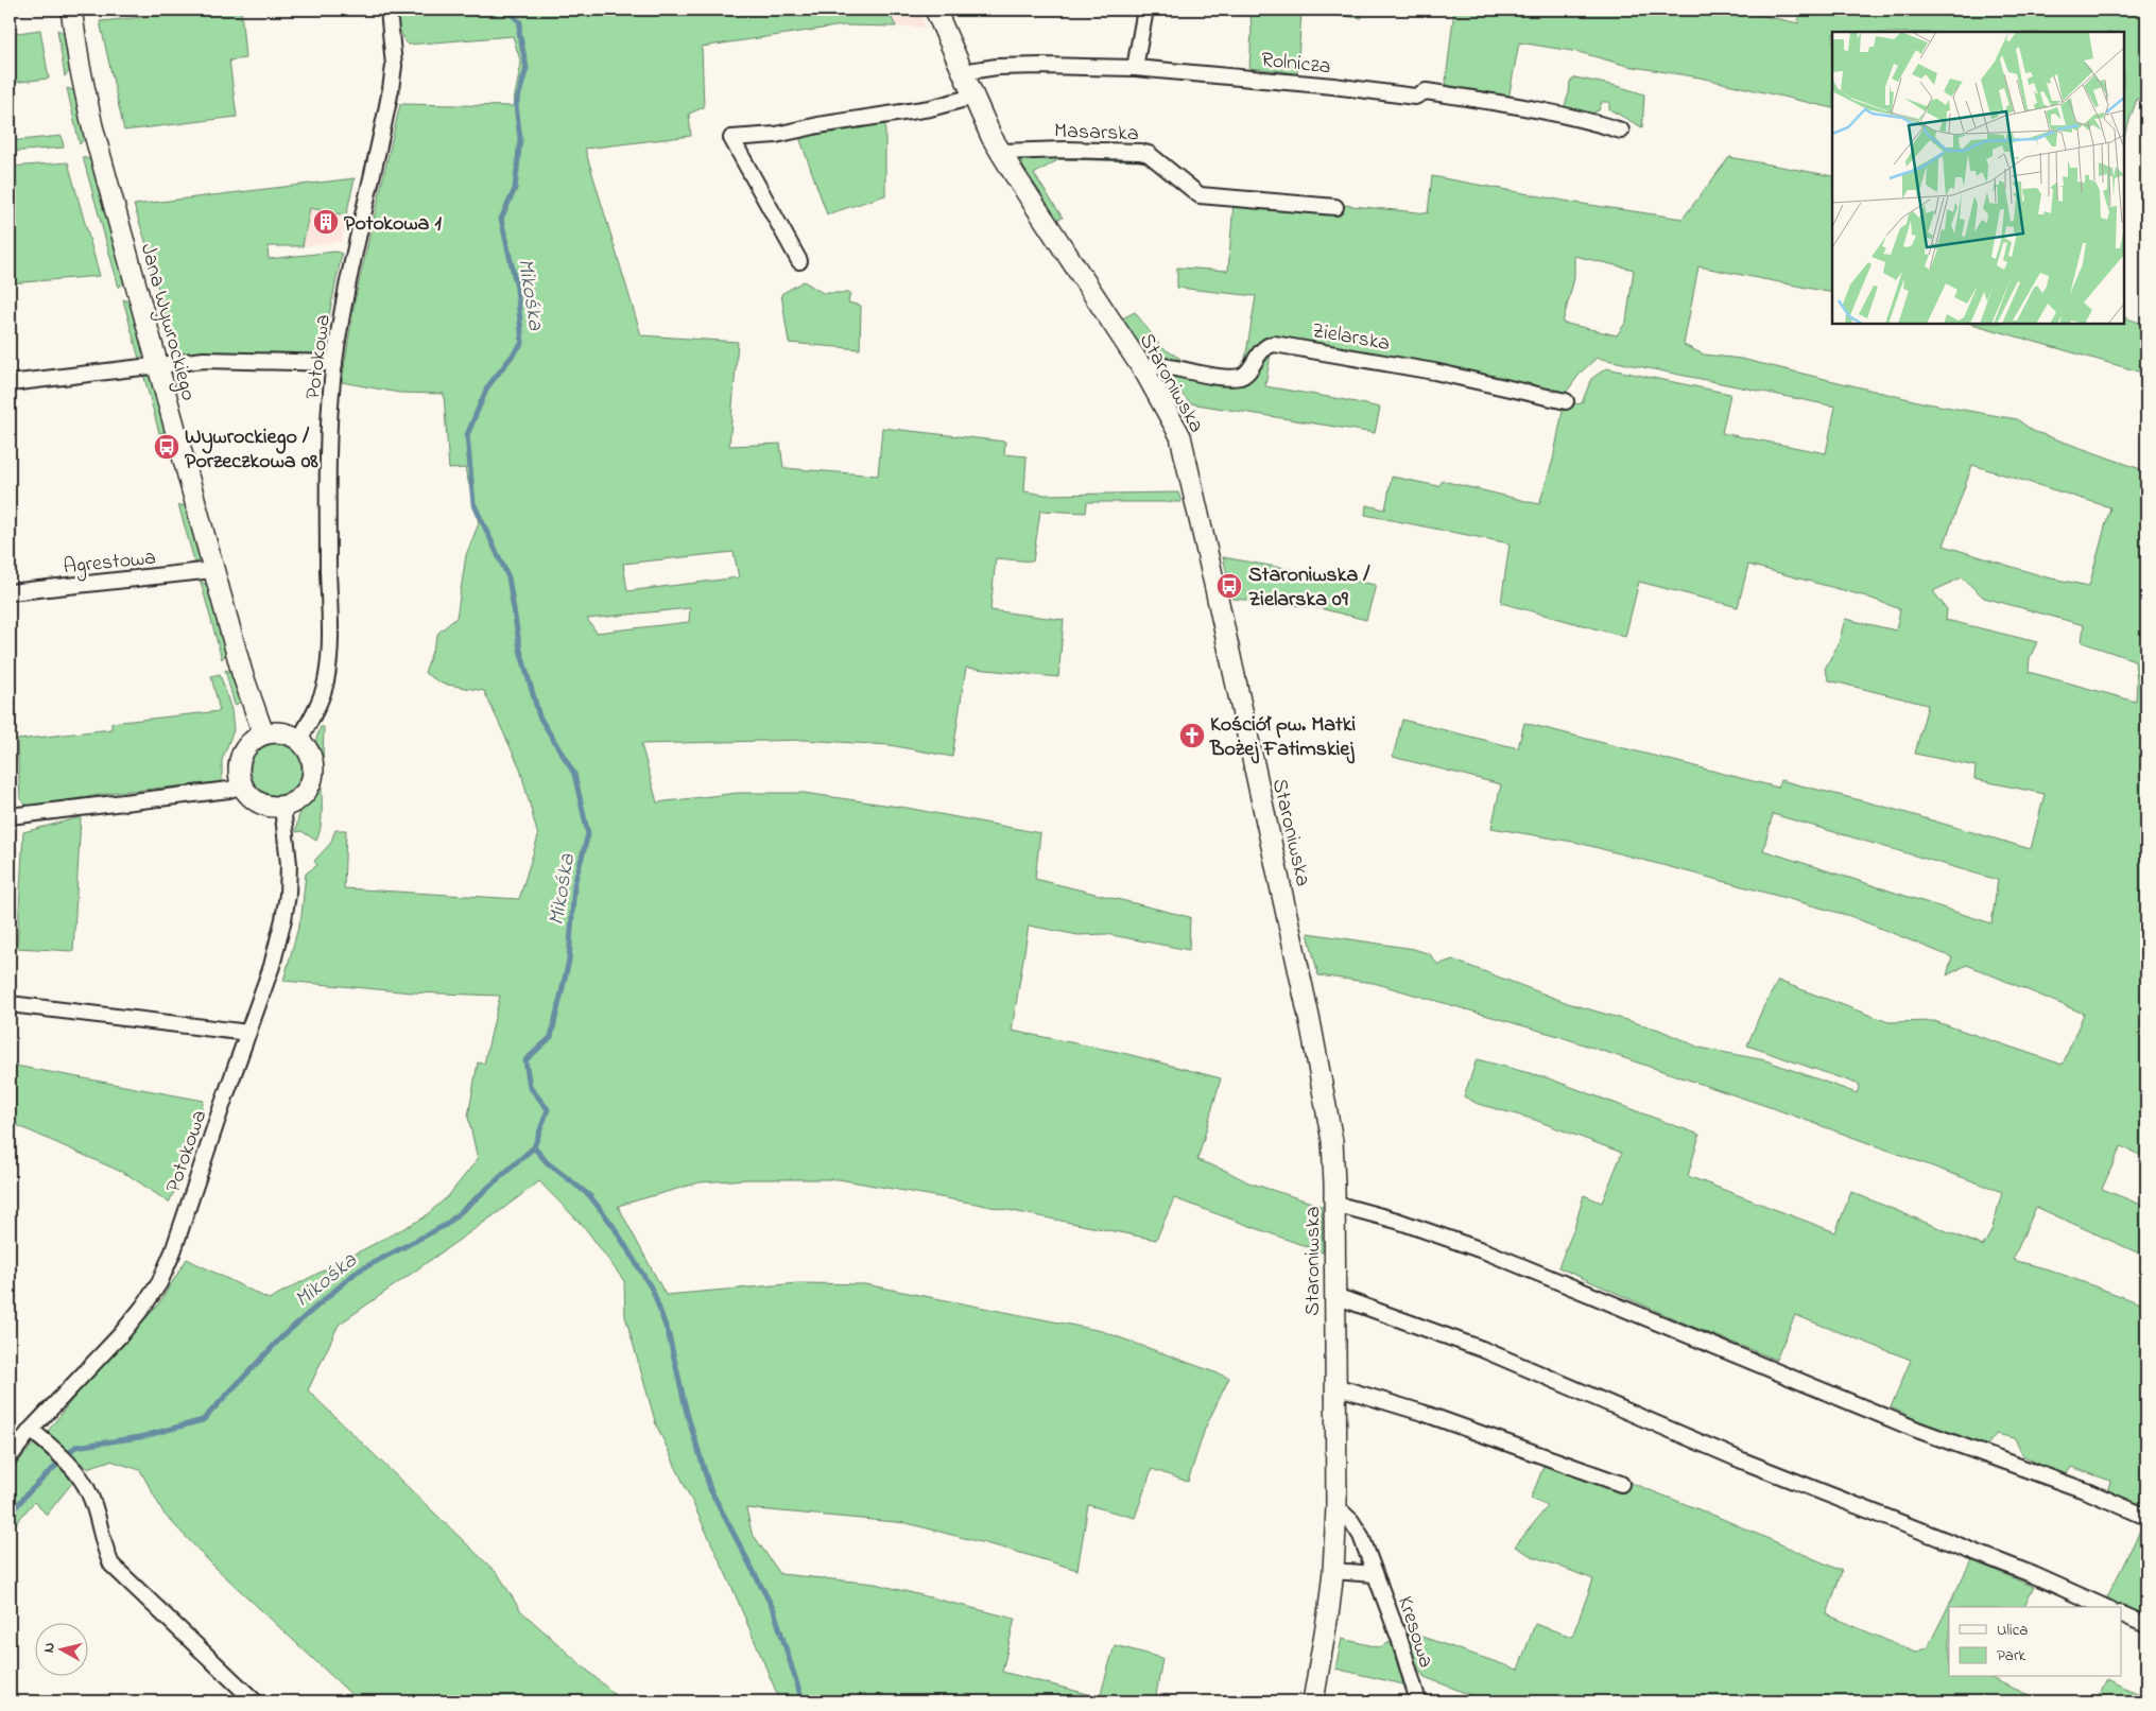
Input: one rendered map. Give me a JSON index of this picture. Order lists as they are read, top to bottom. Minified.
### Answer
{"streets":{"street":["Rolnicza","Masarska","Jana Wywrockiego","Zielarska","Potokowa","Staroniwska","Agrestowa","Kresowa"]},"crossings":[["Rolnicza","Staroniwska"],["Masarska","Staroniwska"],["Jana Wywrockiego","Potokowa"],["Jana Wywrockiego","Agrestowa"],["Zielarska","Staroniwska"],["Staroniwska","Kresowa"]],"water":["Mikośka"],"places":{"building":["Potokowa 1"],"bus stop":["Wywrockiego / Porzeczkowa 08","Staroniwska / Zielarska 09"],"church":["Kościół pw. Matki Bożej Fatimskiej"]},"legend":["Ulica","Park"],"north":"left"}
